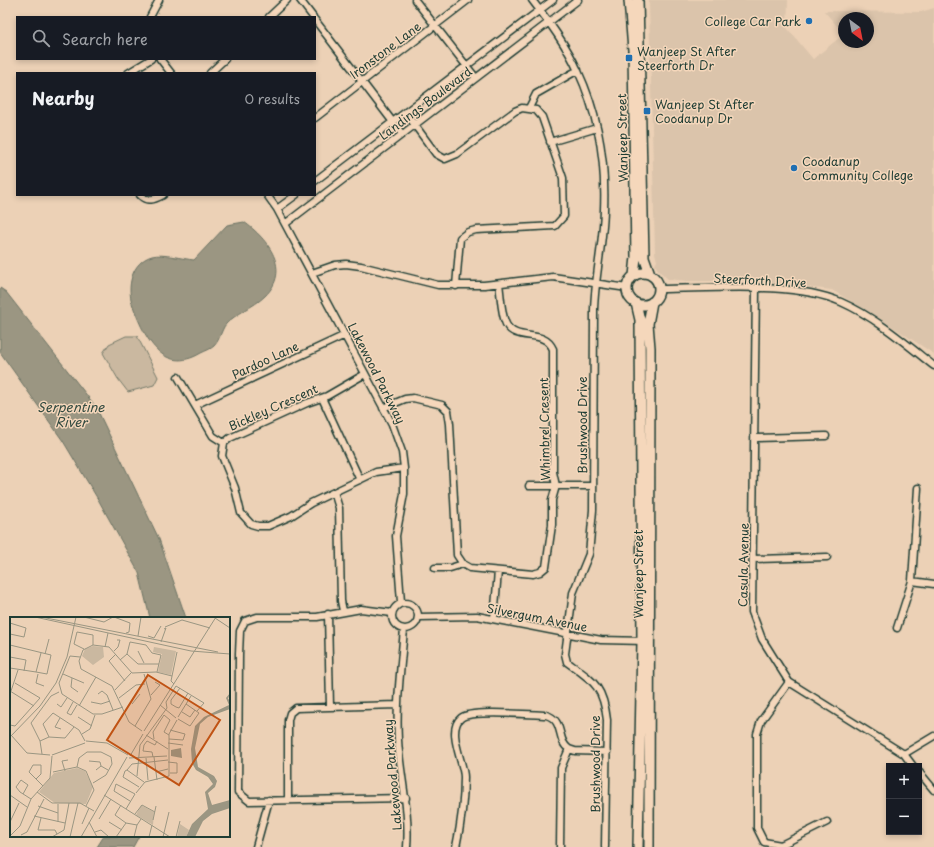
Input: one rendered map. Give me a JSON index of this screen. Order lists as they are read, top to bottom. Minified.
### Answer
{"streets":{"main road":["Wanjeep Street"],"street":["Ironstone Lane","Landings Boulevard","Steerforth Drive","Pardoo Lane","Lakewood Parkway","Bickley Crescent","Brushwood Drive","Whimbrel Cresent","Casula Avenue","Silvergum Avenue"]},"crossings":[["Landings Boulevard","Lakewood Parkway"],["Landings Boulevard","Brushwood Drive"],["Wanjeep Street","Steerforth Drive"],["Wanjeep Street","Silvergum Avenue"],["Steerforth Drive","Casula Avenue"],["Pardoo Lane","Lakewood Parkway"],["Lakewood Parkway","Bickley Crescent"],["Lakewood Parkway","Silvergum Avenue"],["Brushwood Drive","Silvergum Avenue"]],"water":["Serpentine River"],"places":{"other":["College Car Park","Coodanup Community College"],"transit":["Wanjeep St After Steerforth Dr","Wanjeep St After Coodanup Dr"]},"north":"bottom right","page":{"search":"Search here","heading":["Nearby","0 results"],"map_buttons":["+","−"]}}
